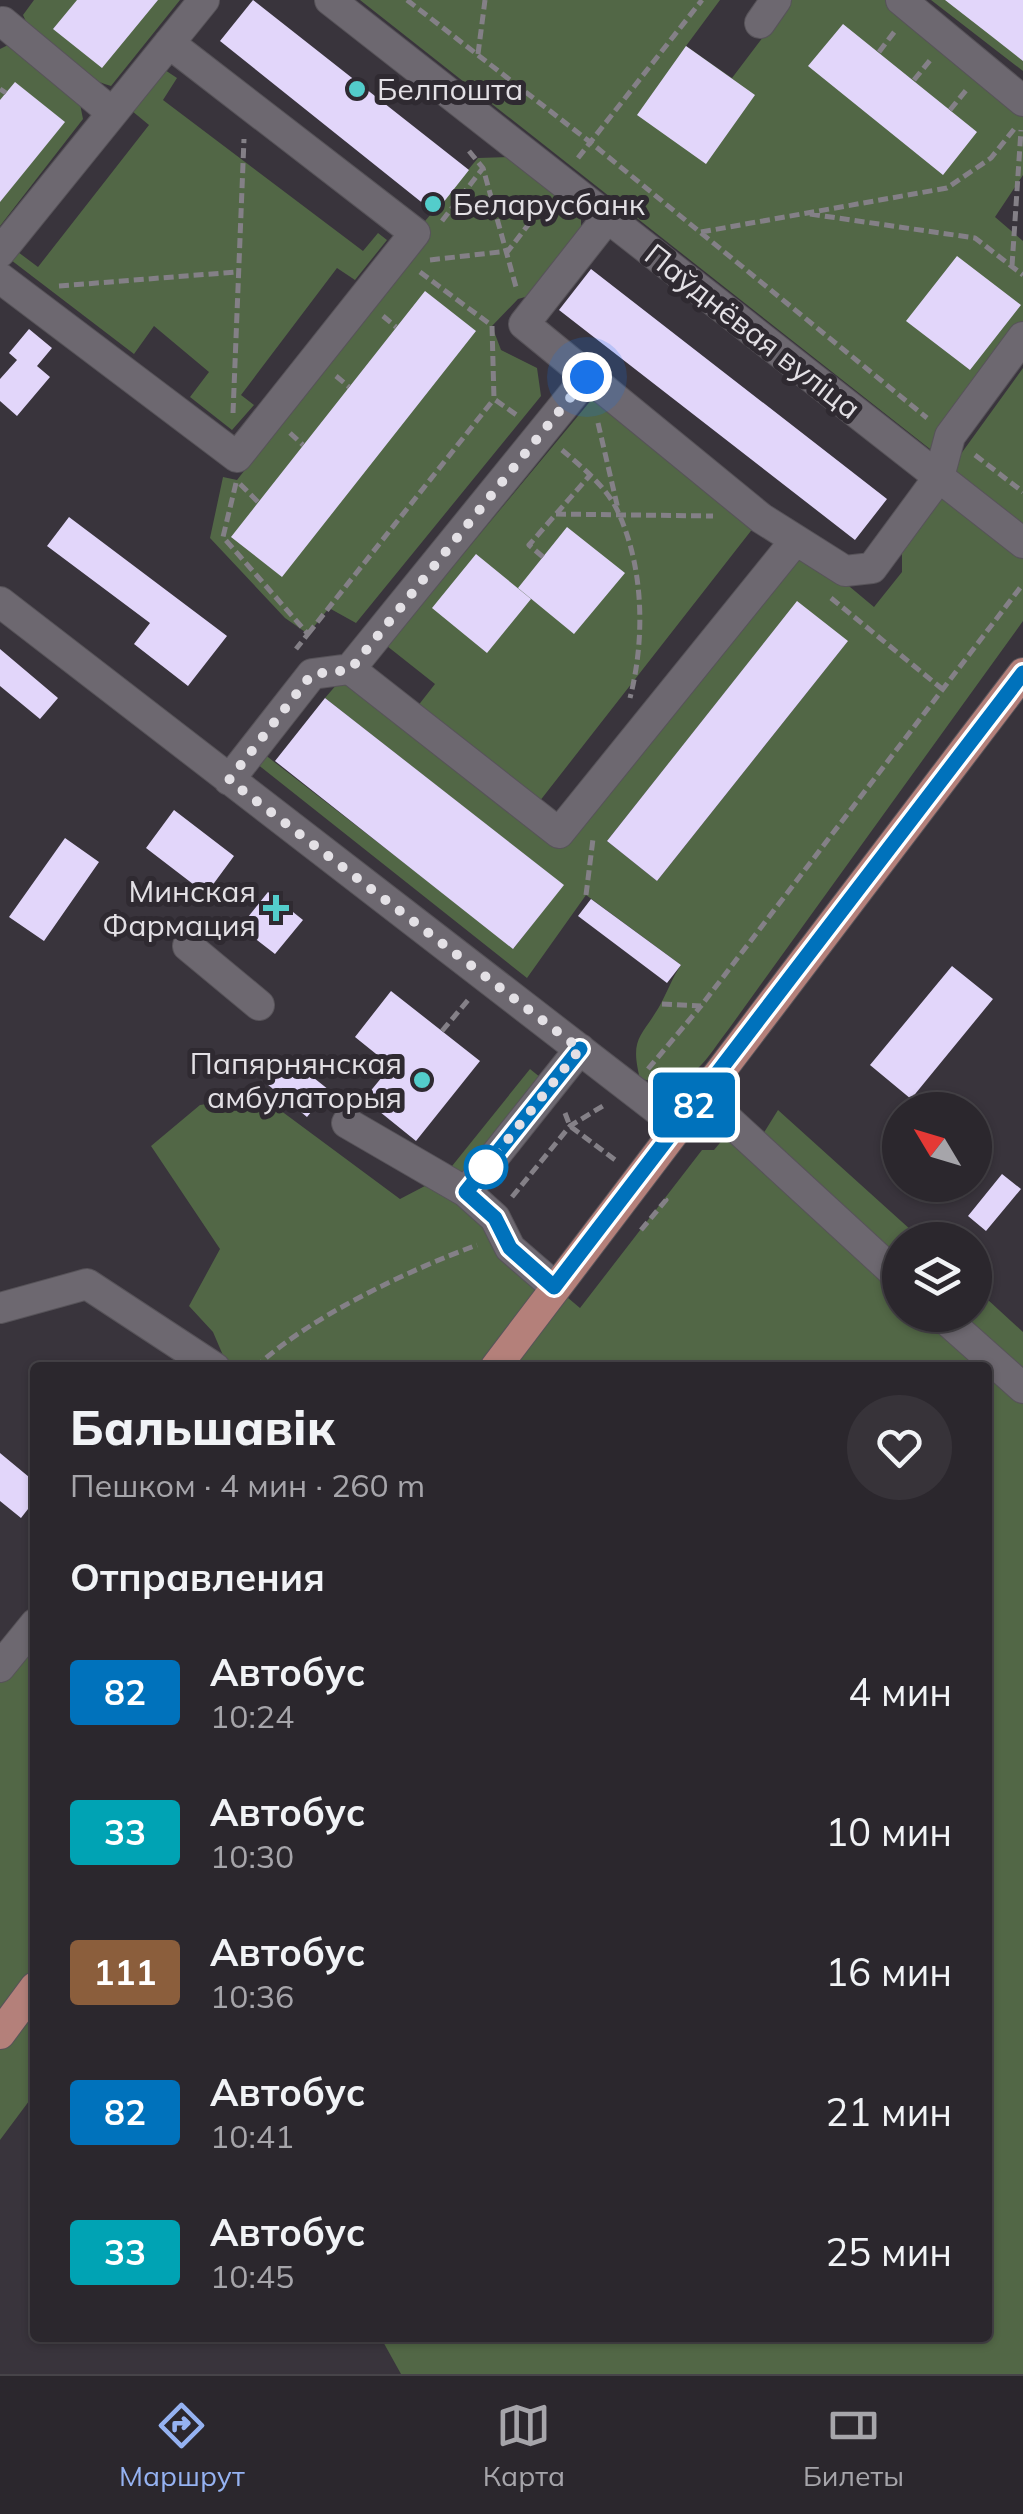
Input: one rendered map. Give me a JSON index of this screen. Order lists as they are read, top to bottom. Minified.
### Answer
{"streets":{"street":["Паўднёвая вуліца"]},"places":{"other":["Белпошта","Беларусбанк","Папярнянская амбулаторыя"],"health":["Минская Фармация"]},"lines":["bus line 82"],"north":"top left","page":{"on_map":"82","heading":[["Бальшавік","Пешком · 4 мин · 260 m"],"Отправления"],"list":[{"mark":"82","name":"Автобус","note":"10:24","value":"4 мин"},{"mark":"33","name":"Автобус","note":"10:30","value":"10 мин"},{"mark":"111","name":"Автобус","note":"10:36","value":"16 мин"},{"mark":"82","name":"Автобус","note":"10:41","value":"21 мин"},{"mark":"33","name":"Автобус","note":"10:45","value":"25 мин"}],"tabs":["Маршрут","Карта","Билеты"]}}
